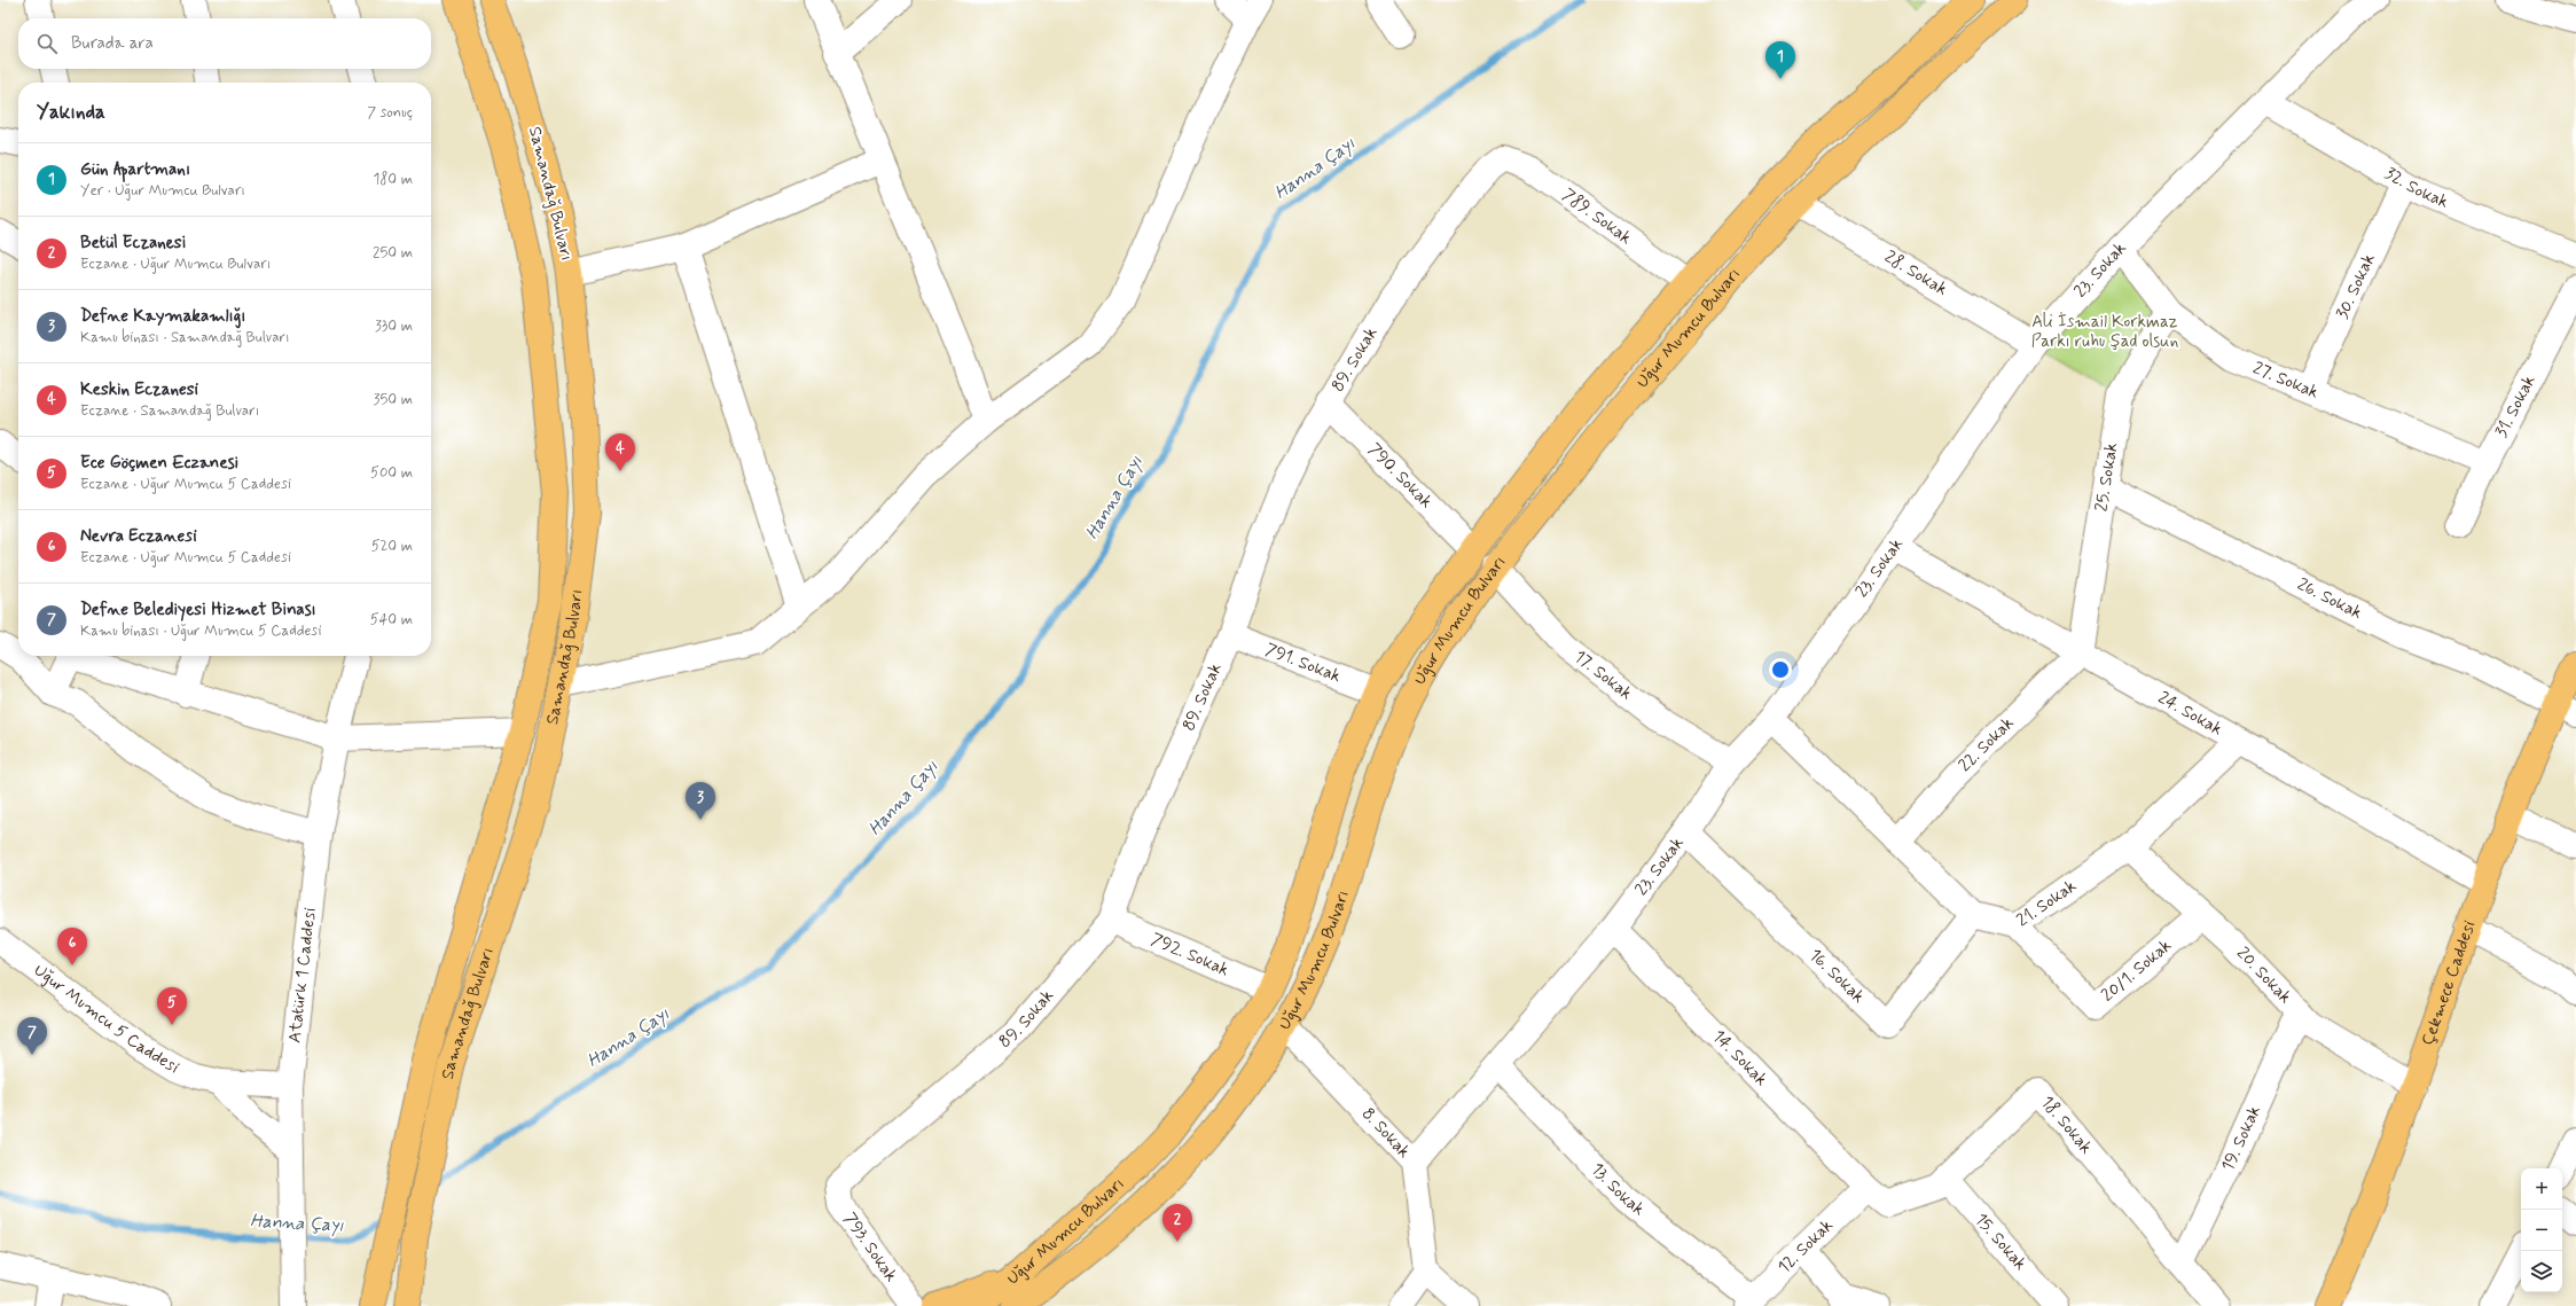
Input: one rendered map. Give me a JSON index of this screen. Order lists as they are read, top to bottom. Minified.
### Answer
{"streets":{"main road":["Samandağ Bulvarı","Uğur Mumcu Bulvarı","Çekmece Caddesi"],"street":["32. Sokak","789. Sokak","23. Sokak","28. Sokak","30. Sokak","89. Sokak","27. Sokak","31. Sokak","790. Sokak","25. Sokak","26. Sokak","791. Sokak","17. Sokak","24. Sokak","22. Sokak","21. Sokak","792. Sokak","20/1. Sokak","Atatürk 1 Caddesi","20. Sokak","16. Sokak","Uğur Mumcu 5 Caddesi","14. Sokak","18. Sokak","8. Sokak","19. Sokak","13. Sokak","15. Sokak","12. Sokak","793. Sokak"]},"crossings":[["32. Sokak","23. Sokak"],["32. Sokak","30. Sokak"],["789. Sokak","Uğur Mumcu Bulvarı"],["789. Sokak","89. Sokak"],["23. Sokak","28. Sokak"],["23. Sokak","27. Sokak"],["23. Sokak","17. Sokak"],["23. Sokak","24. Sokak"],["23. Sokak","16. Sokak"],["23. Sokak","14. Sokak"],["23. Sokak","8. Sokak"],["23. Sokak","13. Sokak"],["28. Sokak","Uğur Mumcu Bulvarı"],["30. Sokak","27. Sokak"],["Uğur Mumcu Bulvarı","790. Sokak"],["Uğur Mumcu Bulvarı","791. Sokak"],["Uğur Mumcu Bulvarı","17. Sokak"],["Uğur Mumcu Bulvarı","792. Sokak"],["Uğur Mumcu Bulvarı","8. Sokak"],["89. Sokak","790. Sokak"],["89. Sokak","791. Sokak"],["89. Sokak","792. Sokak"],["89. Sokak","793. Sokak"],["27. Sokak","31. Sokak"],["27. Sokak","25. Sokak"],["25. Sokak","26. Sokak"],["25. Sokak","24. Sokak"],["25. Sokak","22. Sokak"],["26. Sokak","Çekmece Caddesi"],["24. Sokak","22. Sokak"],["24. Sokak","21. Sokak"],["24. Sokak","Çekmece Caddesi"],["21. Sokak","20/1. Sokak"],["21. Sokak","20. Sokak"],["21. Sokak","16. Sokak"],["20/1. Sokak","20. Sokak"],["Atatürk 1 Caddesi","Uğur Mumcu 5 Caddesi"],["20. Sokak","Çekmece Caddesi"],["20. Sokak","19. Sokak"],["14. Sokak","18. Sokak"],["14. Sokak","12. Sokak"],["18. Sokak","19. Sokak"],["18. Sokak","15. Sokak"],["18. Sokak","12. Sokak"],["13. Sokak","12. Sokak"]],"water":["Hanna Çayı"],"parks":["Ali İsmail Korkmaz Parkı ruhu şad olsun"],"page":{"search":"Burada ara","pins":["1","4","3","6","5","7","2"],"heading":["Yakında","7 sonuç"],"list":[{"mark":"1","name":"Gün Apartmanı","note":"Yer · Uğur Mumcu Bulvarı","value":"180 m"},{"mark":"2","name":"Betül Eczanesi","note":"Eczane · Uğur Mumcu Bulvarı","value":"250 m"},{"mark":"3","name":"Defne Kaymakamlığı","note":"Kamu binası · Samandağ Bulvarı","value":"330 m"},{"mark":"4","name":"Keskin Eczanesi","note":"Eczane · Samandağ Bulvarı","value":"350 m"},{"mark":"5","name":"Ece Göçmen Eczanesi","note":"Eczane · Uğur Mumcu 5 Caddesi","value":"500 m"},{"mark":"6","name":"Nevra Eczanesi","note":"Eczane · Uğur Mumcu 5 Caddesi","value":"520 m"},{"mark":"7","name":"Defne Belediyesi Hizmet Binası","note":"Kamu binası · Uğur Mumcu 5 Caddesi","value":"540 m"}],"map_buttons":["+","−"]}}
